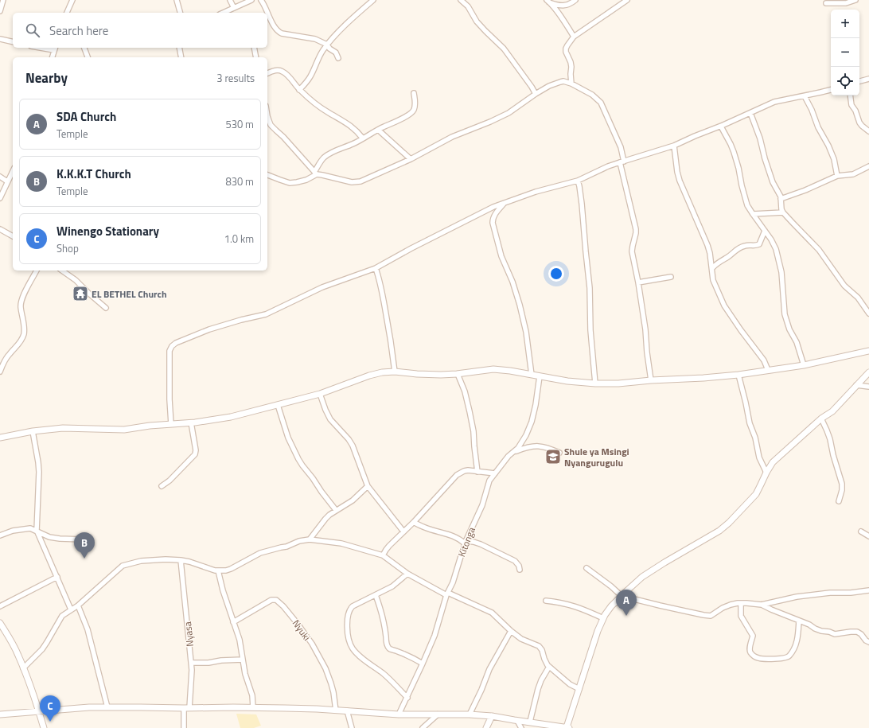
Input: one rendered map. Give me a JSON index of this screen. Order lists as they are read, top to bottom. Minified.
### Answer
{"streets":{"street":["Kitonga","Nyuki","Nyasa"]},"places":{"temple":["EL BETHEL Church"],"school or university":["Shule ya Msingi Nyangurugulu"]},"page":{"map_buttons":["+","−"],"search":"Search here","heading":["Nearby","3 results"],"list":[{"mark":"A","name":"SDA Church","note":"Temple","value":"530 m"},{"mark":"B","name":"K.K.K.T Church","note":"Temple","value":"830 m"},{"mark":"C","name":"Winengo Stationary","note":"Shop","value":"1.0 km"}],"pins":["B","A","C"]}}
